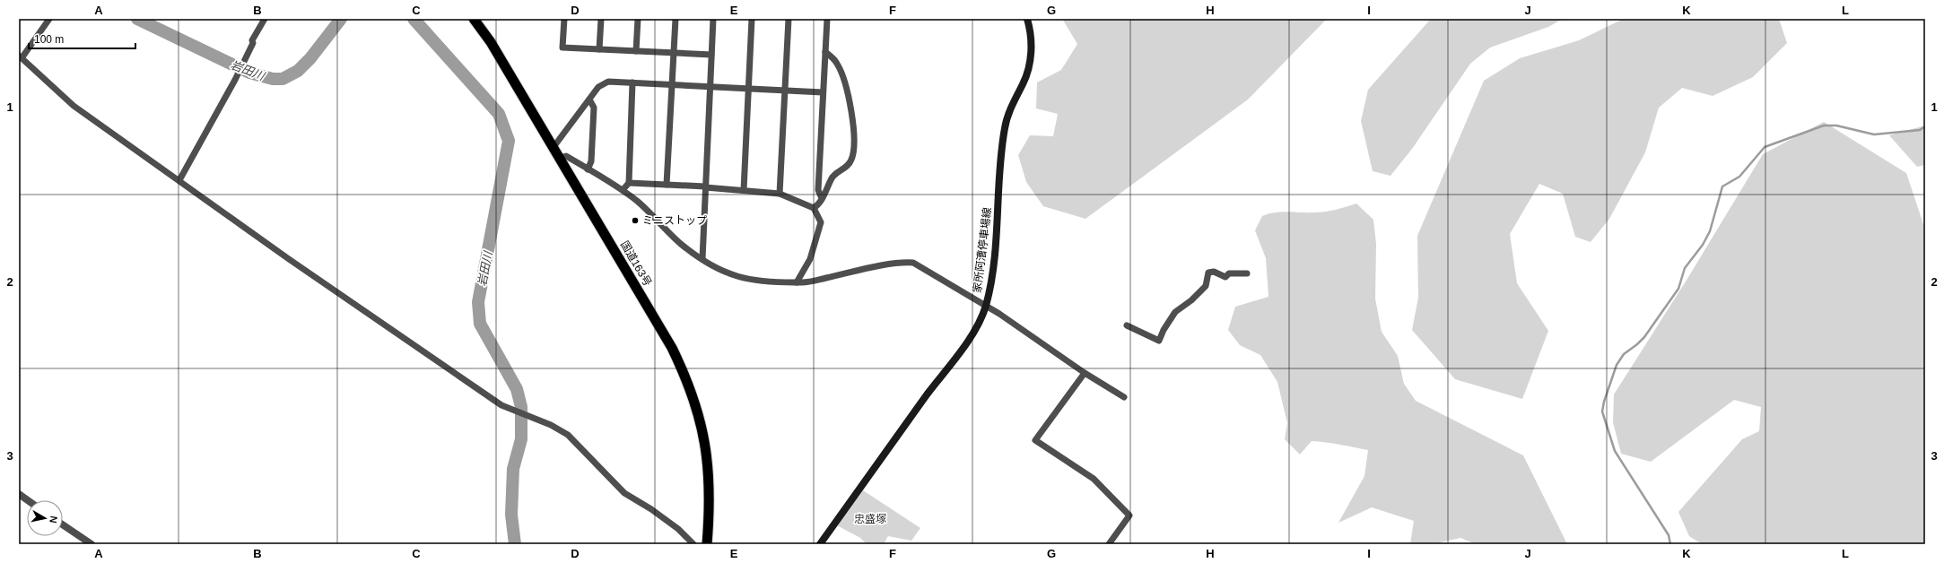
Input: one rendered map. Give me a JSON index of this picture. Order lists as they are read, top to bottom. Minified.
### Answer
{"streets":{"highway":["国道163号"],"main road":["家所阿漕停車場線"]},"water":["岩田川"],"parks":["忠盛塚"],"places":["ミニストップ"],"scale_bar":"100 m","north":"right","grid":{"columns":["A","B","C","D","E","F","G","H","I","J","K","L"],"rows":["1","2","3"]}}
